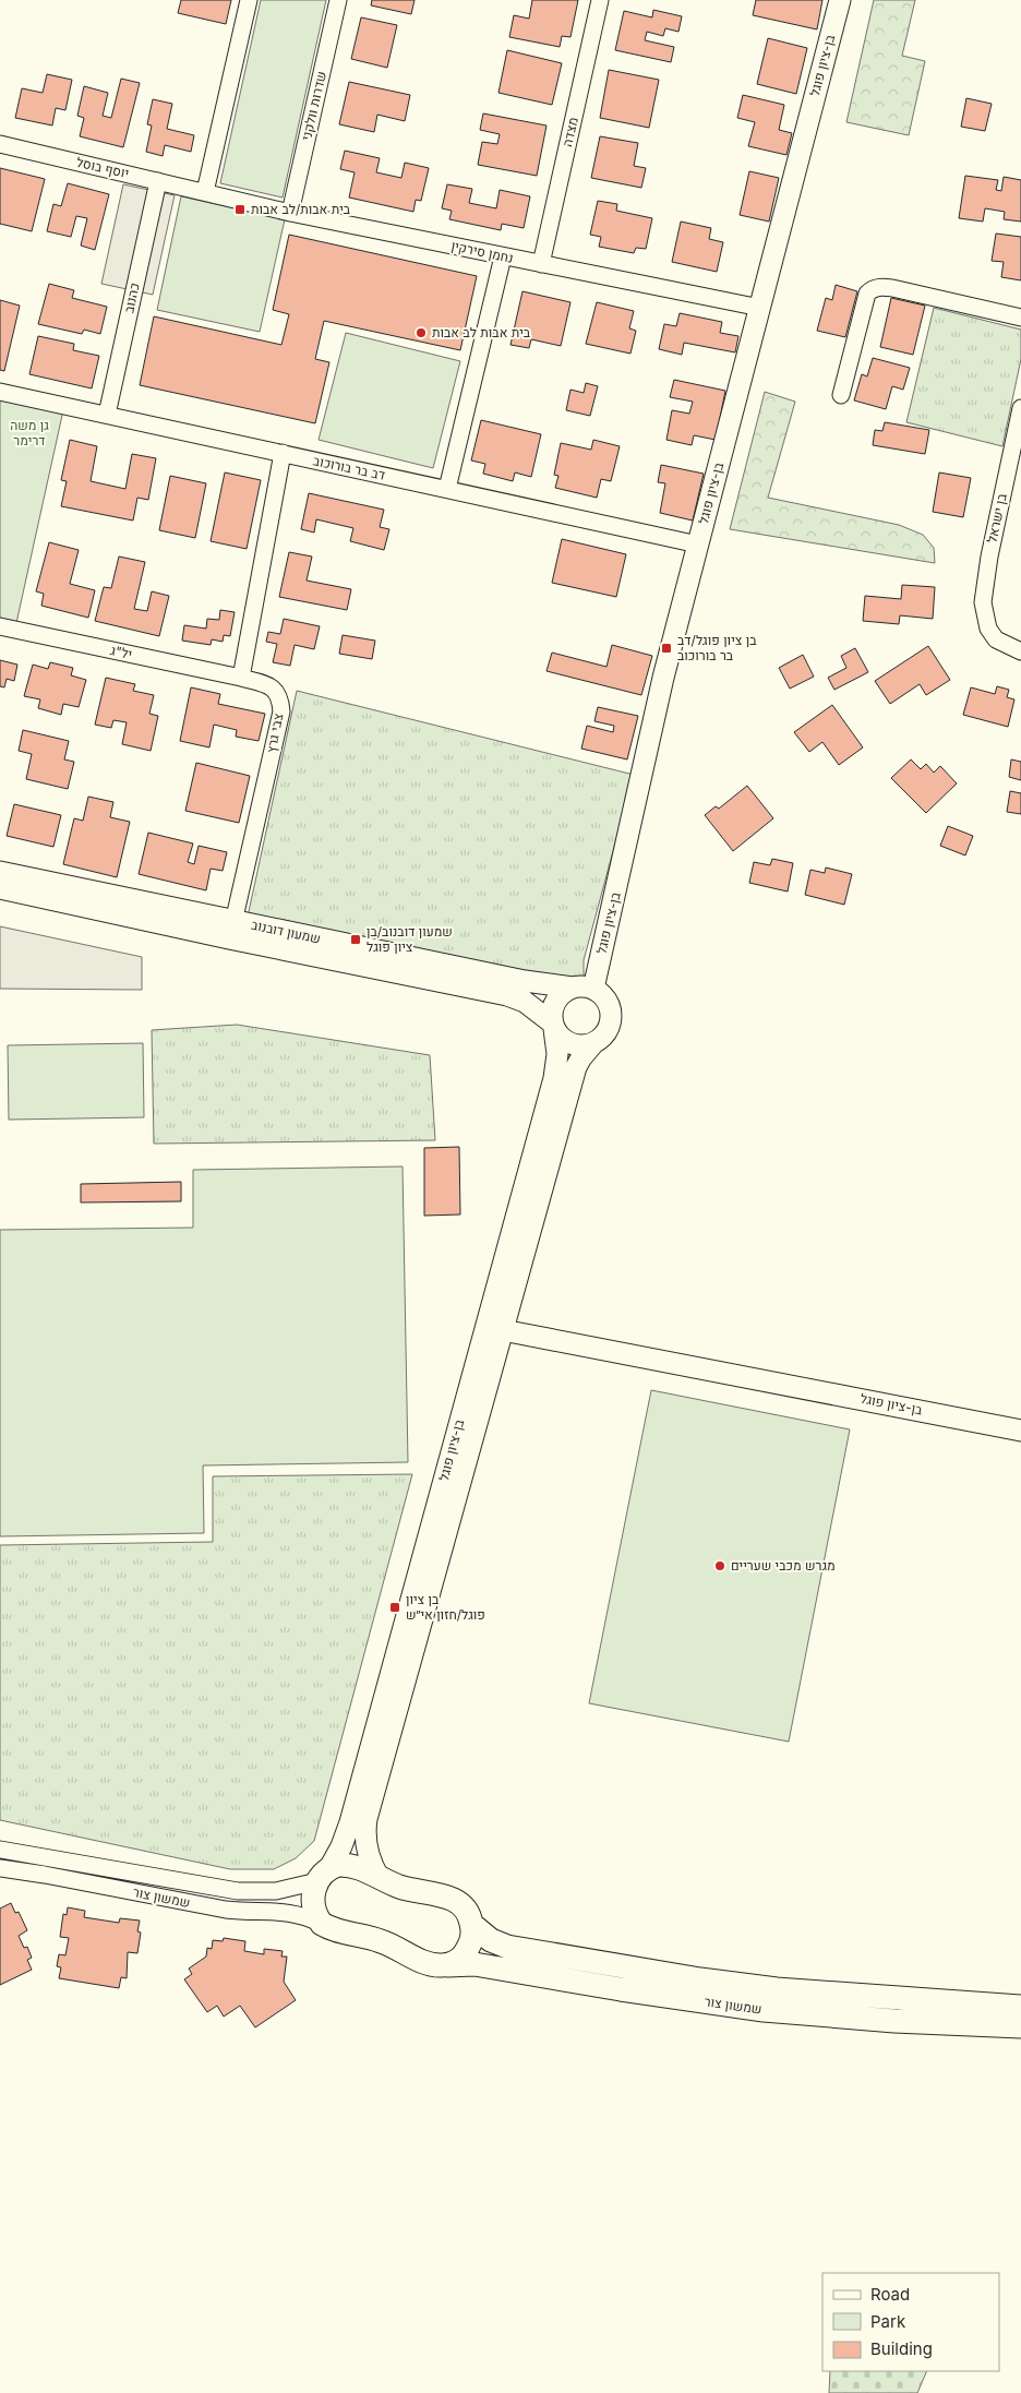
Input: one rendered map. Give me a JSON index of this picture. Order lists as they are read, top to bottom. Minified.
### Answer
{"streets":{"main road":["שמשון צור"],"street":["בן-ציון פוגל","שדרות וולקני","מצדה","יוסף בוסל","נחמן סירקין","כהנוב","דב בר בורוכוב","בן ישראל","יל\"ג","צבי גרץ","שמעון דובנוב"]},"crossings":[["בן-ציון פוגל","נחמן סירקין"],["בן-ציון פוגל","דב בר בורוכוב"],["בן-ציון פוגל","שמעון דובנוב"],["בן-ציון פוגל","שמשון צור"],["שדרות וולקני","נחמן סירקין"],["מצדה","נחמן סירקין"],["יוסף בוסל","נחמן סירקין"],["יוסף בוסל","כהנוב"],["כהנוב","דב בר בורוכוב"],["יל\"ג","צבי גרץ"],["צבי גרץ","שמעון דובנוב"]],"parks":["גן משה דרימר"],"places":{"transit":["בית אבות/לב אבות","בן ציון פוגל/דב בר בורוכוב","שמעון דובנוב/בן ציון פוגל","בן ציון פוגל/חזון אי״ש"],"other":["בית אבות לב אבות","מגרש מכבי שעריים"]},"legend":["Road","Park","Building"]}
